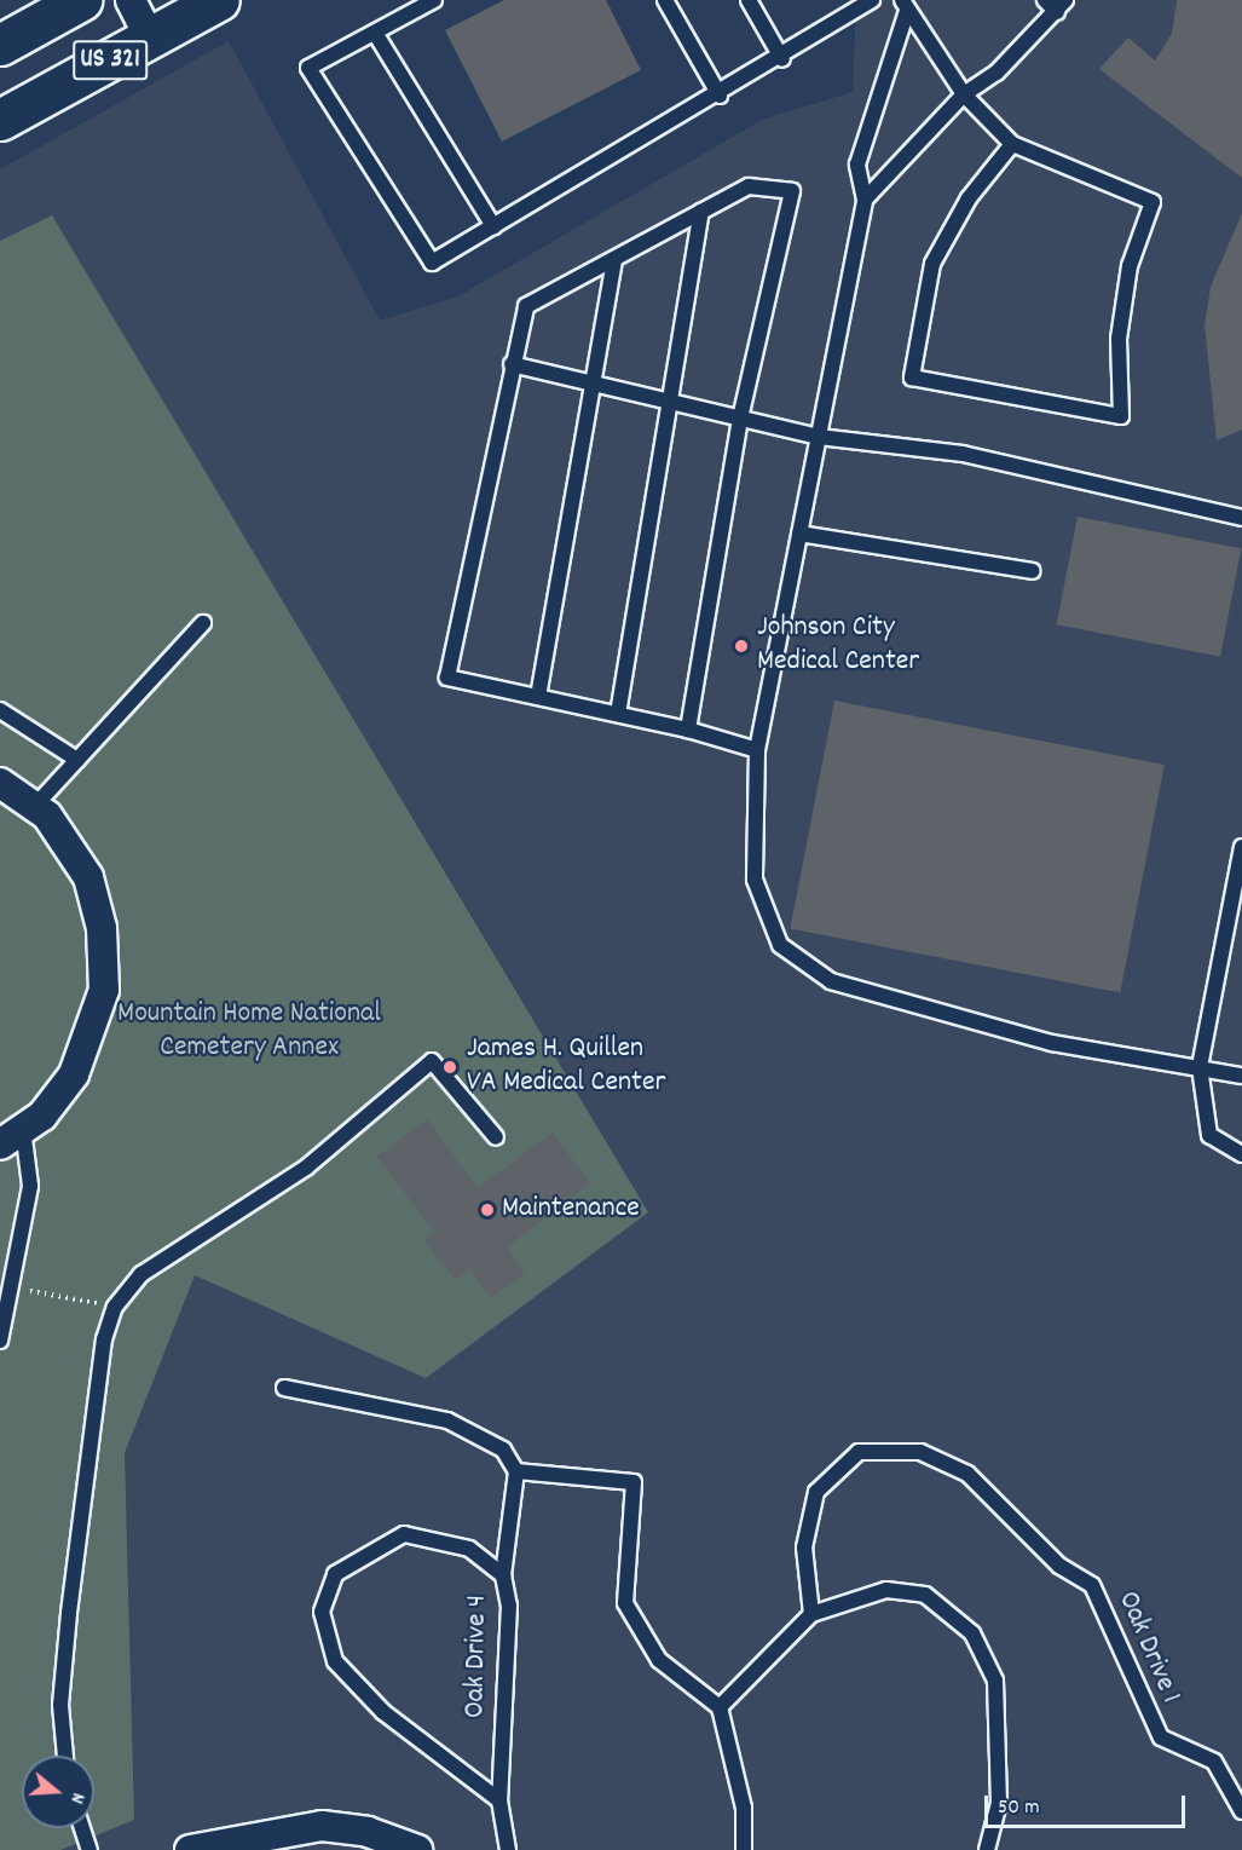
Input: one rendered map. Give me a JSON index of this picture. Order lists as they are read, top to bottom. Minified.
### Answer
{"streets":{"highway":["US 321"],"lane":["Oak Drive 1","Oak Drive 4"]},"parks":["Mountain Home National Cemetery Annex"],"places":["Johnson City Medical Center","James H. Quillen VA Medical Center","Maintenance"],"scale_bar":"50 m","north":"right"}
